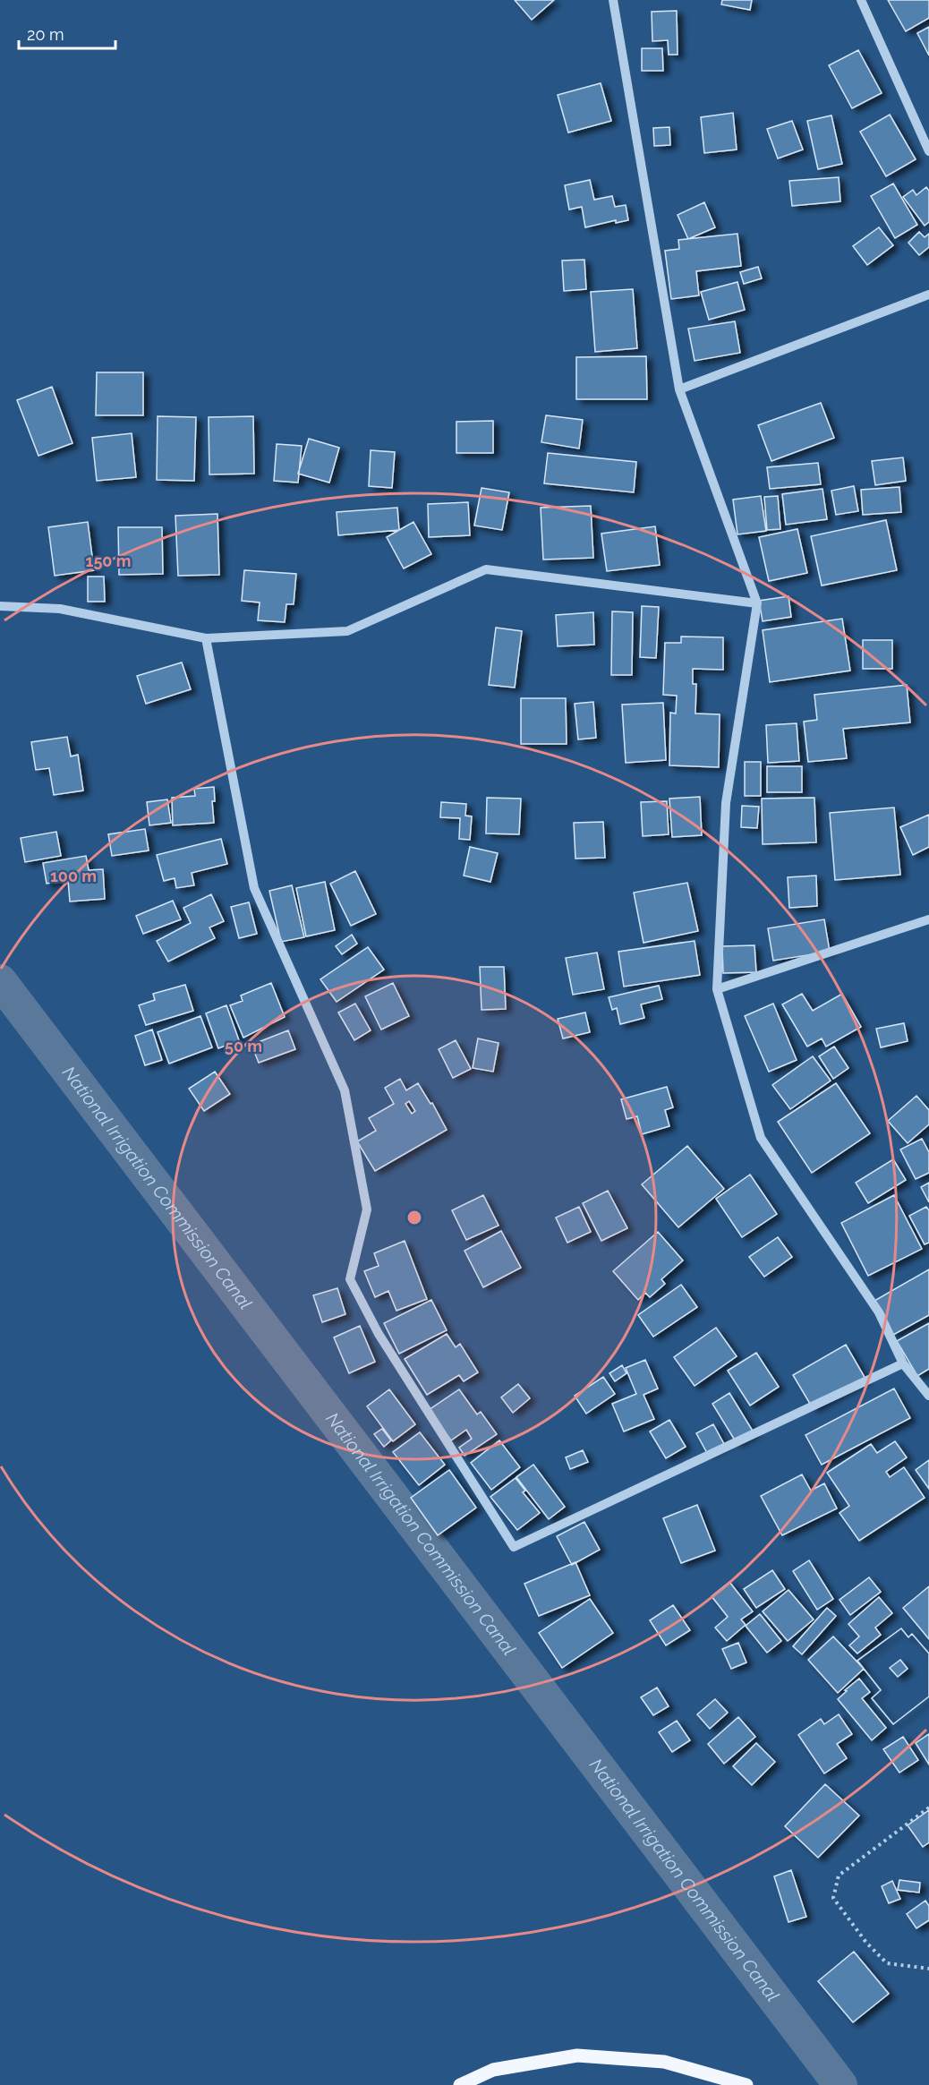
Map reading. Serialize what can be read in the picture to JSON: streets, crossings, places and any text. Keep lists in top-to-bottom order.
{
  "water": ["National Irrigation Commission Canal"],
  "scale_bar": "20 m",
  "rings": ["150 m", "100 m", "50 m"]
}
